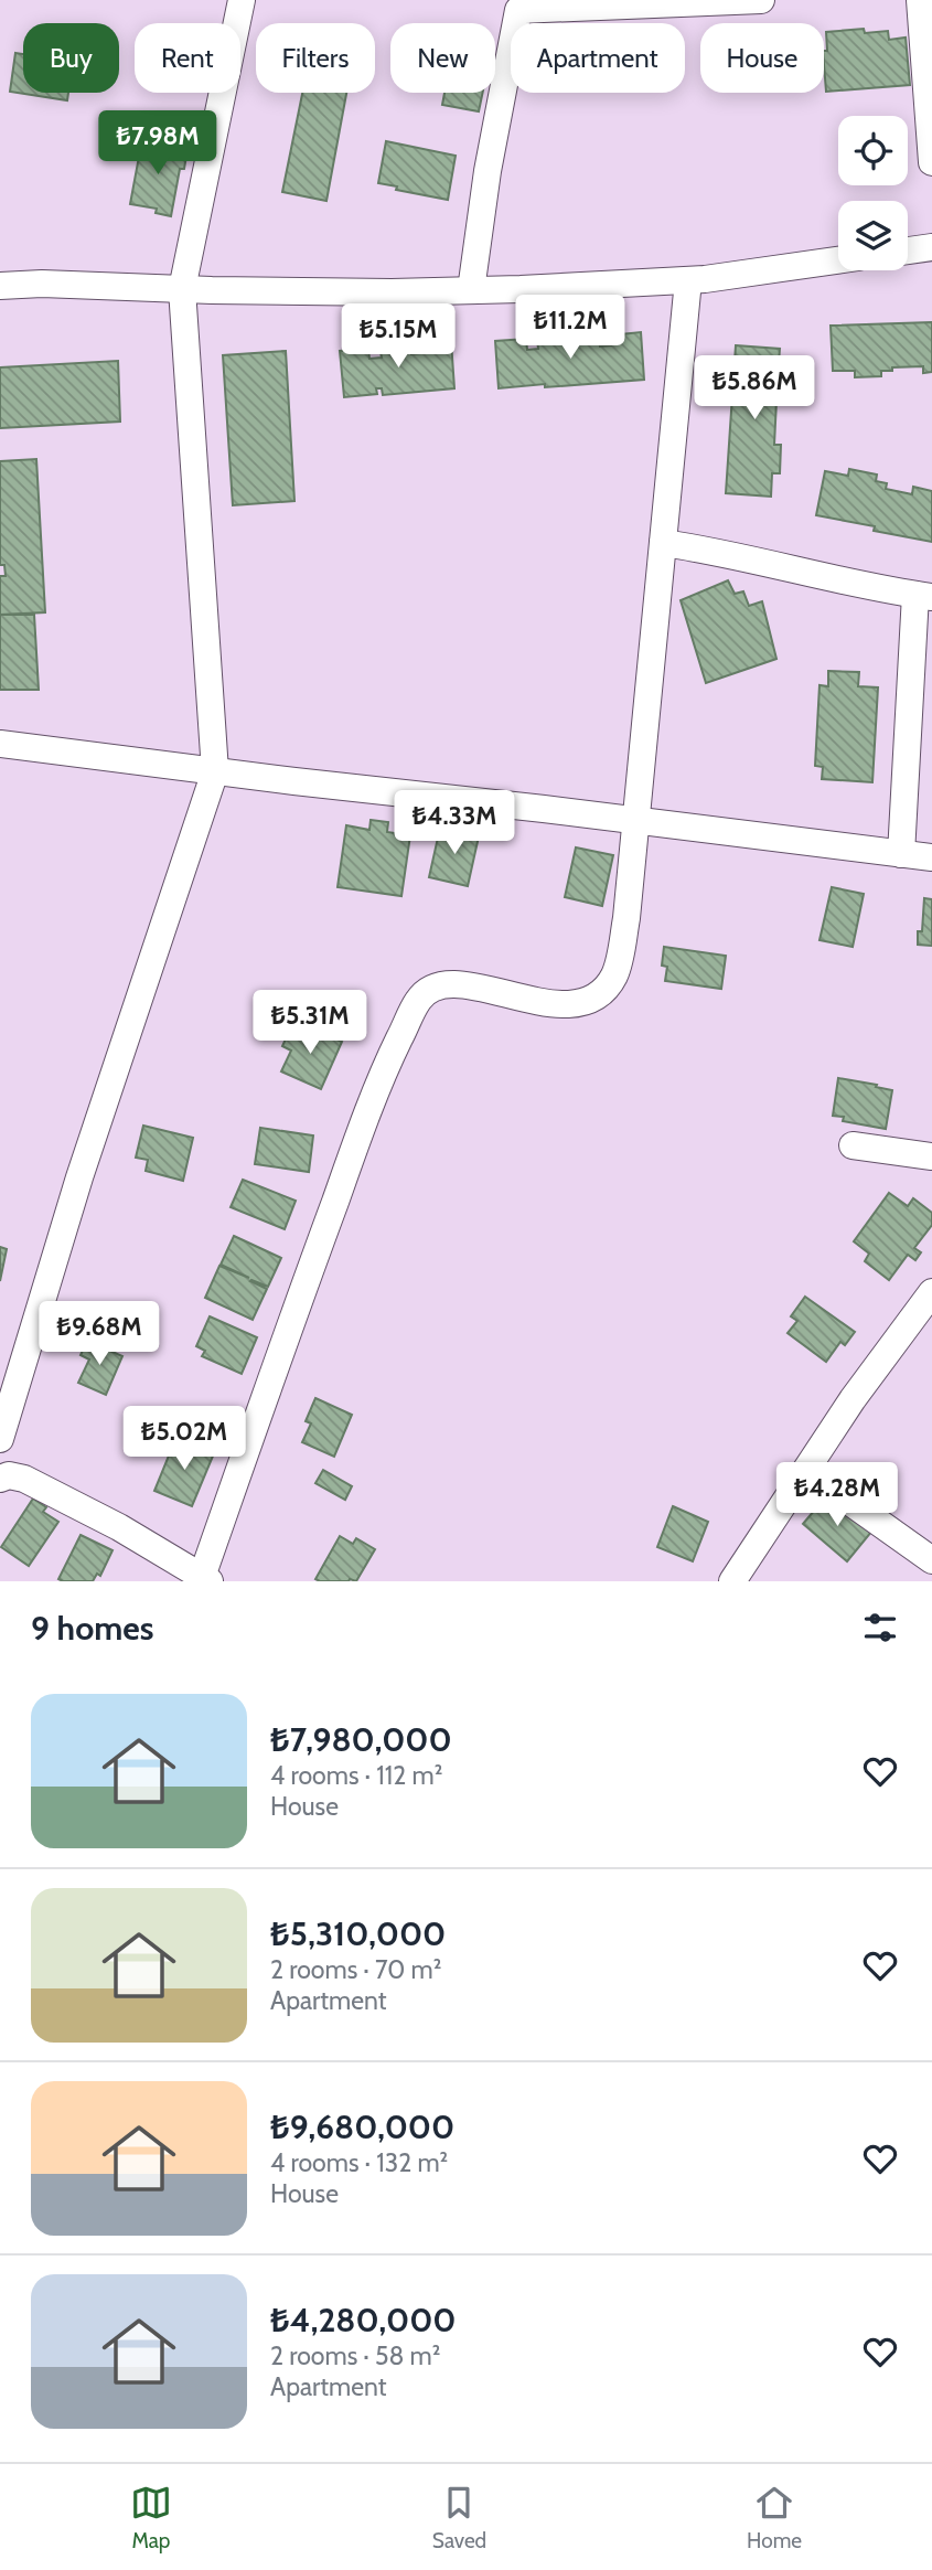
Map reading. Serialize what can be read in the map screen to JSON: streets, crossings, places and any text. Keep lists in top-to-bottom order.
{
  "page": {
    "chip": [
      "Buy",
      "Rent",
      "Filters",
      "New",
      "Apartment",
      "House"
    ],
    "price": [
      "₺7.98M",
      "₺11.2M",
      "₺5.15M",
      "₺5.86M",
      "₺4.33M",
      "₺5.31M",
      "₺9.68M",
      "₺5.02M",
      "₺4.28M"
    ],
    "heading": "9 homes",
    "list": [
      {
        "name": "₺7,980,000",
        "note": "4 rooms · 112 m² · House"
      },
      {
        "name": "₺5,310,000",
        "note": "2 rooms · 70 m² · Apartment"
      },
      {
        "name": "₺9,680,000",
        "note": "4 rooms · 132 m² · House"
      },
      {
        "name": "₺4,280,000",
        "note": "2 rooms · 58 m² · Apartment"
      }
    ],
    "tabs": ["Map", "Saved", "Home"]
  }
}
